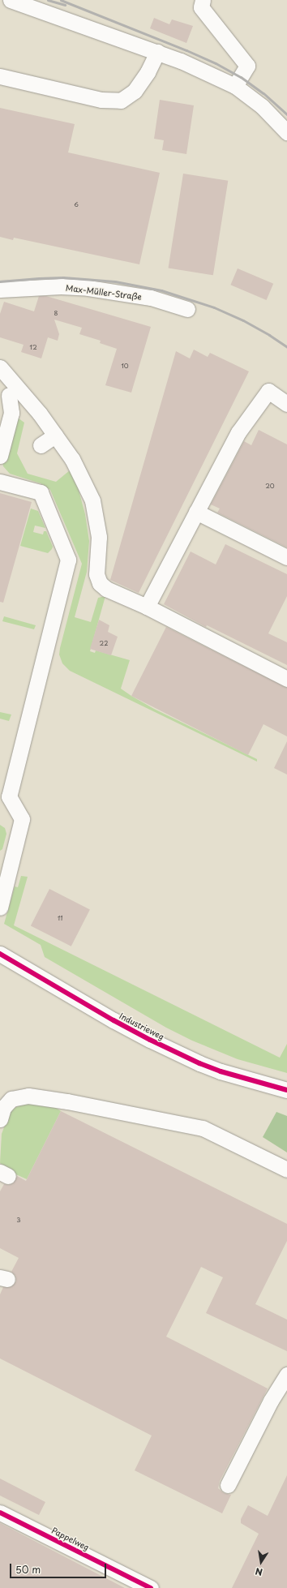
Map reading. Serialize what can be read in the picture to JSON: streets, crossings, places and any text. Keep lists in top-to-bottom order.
{
  "streets": {
    "street": ["Max-Müller-Straße", "Industrieweg", "Pappelweg"]
  },
  "house_numbers": [
    "6",
    "8",
    "12",
    "10",
    "20",
    "22",
    "11",
    "3"
  ],
  "scale_bar": "50 m",
  "north": "bottom"
}
